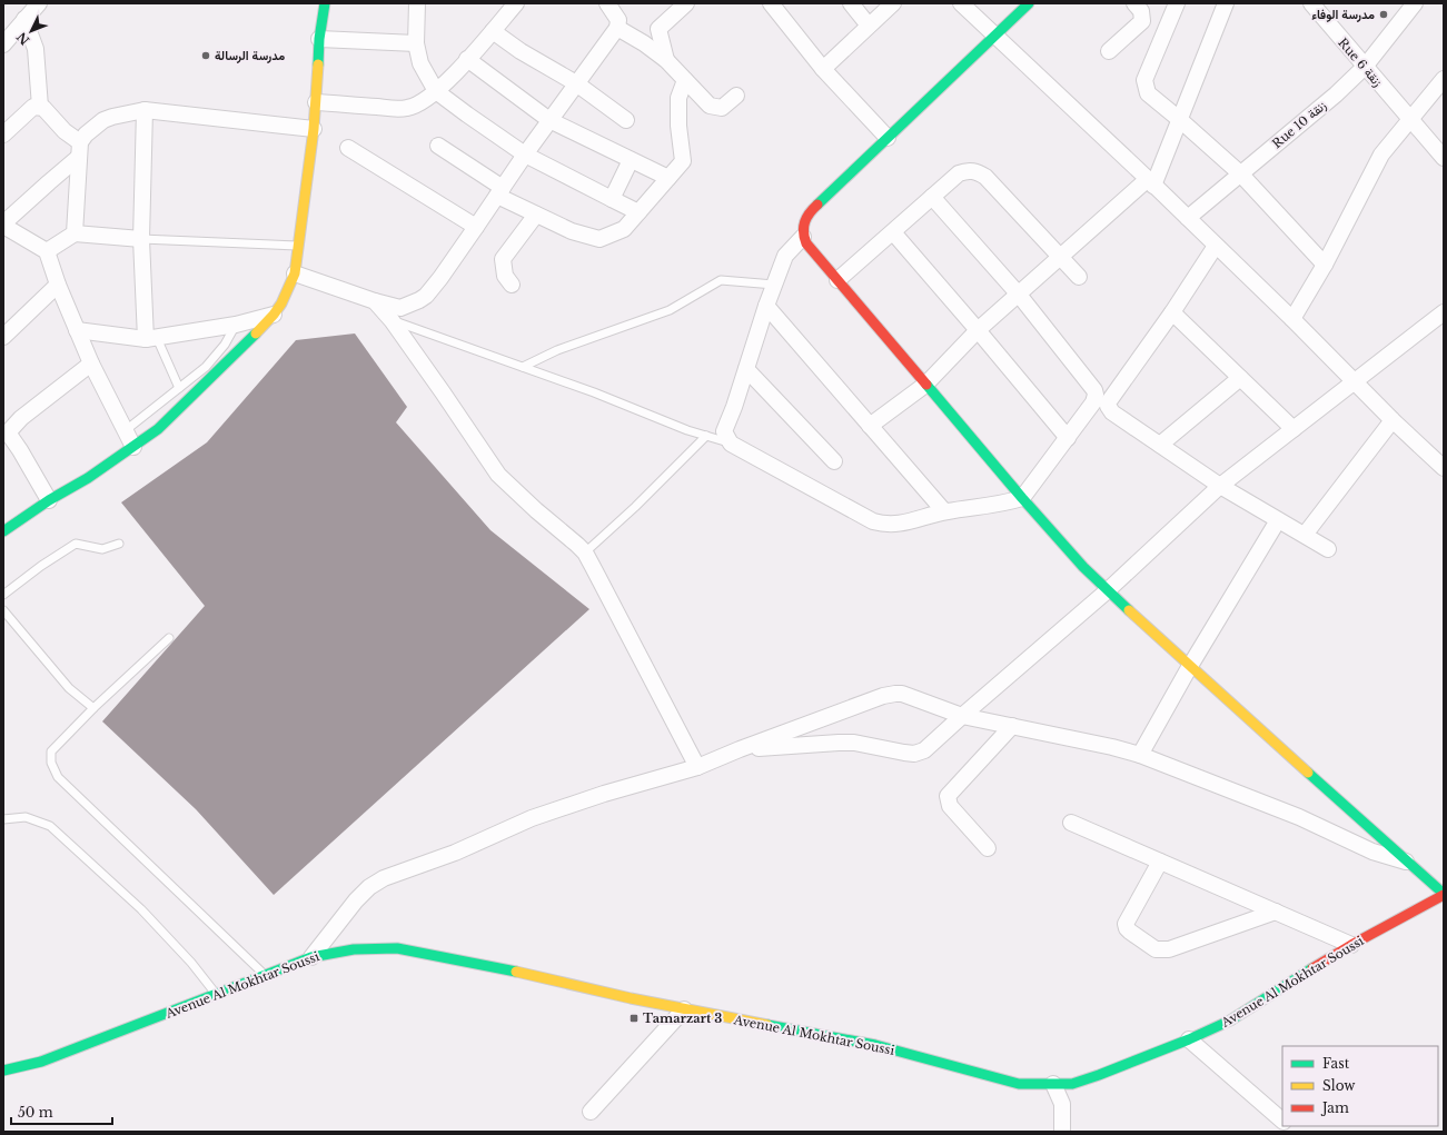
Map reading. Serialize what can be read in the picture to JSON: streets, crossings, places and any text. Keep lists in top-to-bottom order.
{
  "streets": {
    "street": ["Rue 6 زنقة", "Rue 10 زنقة", "Avenue Al Mokhtar Soussi"]
  },
  "crossings": [
    ["Rue 6 زنقة", "Rue 10 زنقة"]
  ],
  "places": {
    "other": ["مدرسة الوفاء", "مدرسة الرسالة"],
    "transit": ["Tamarzart 3"]
  },
  "legend": ["Fast", "Slow", "Jam"],
  "scale_bar": "50 m",
  "north": "bottom left"
}
